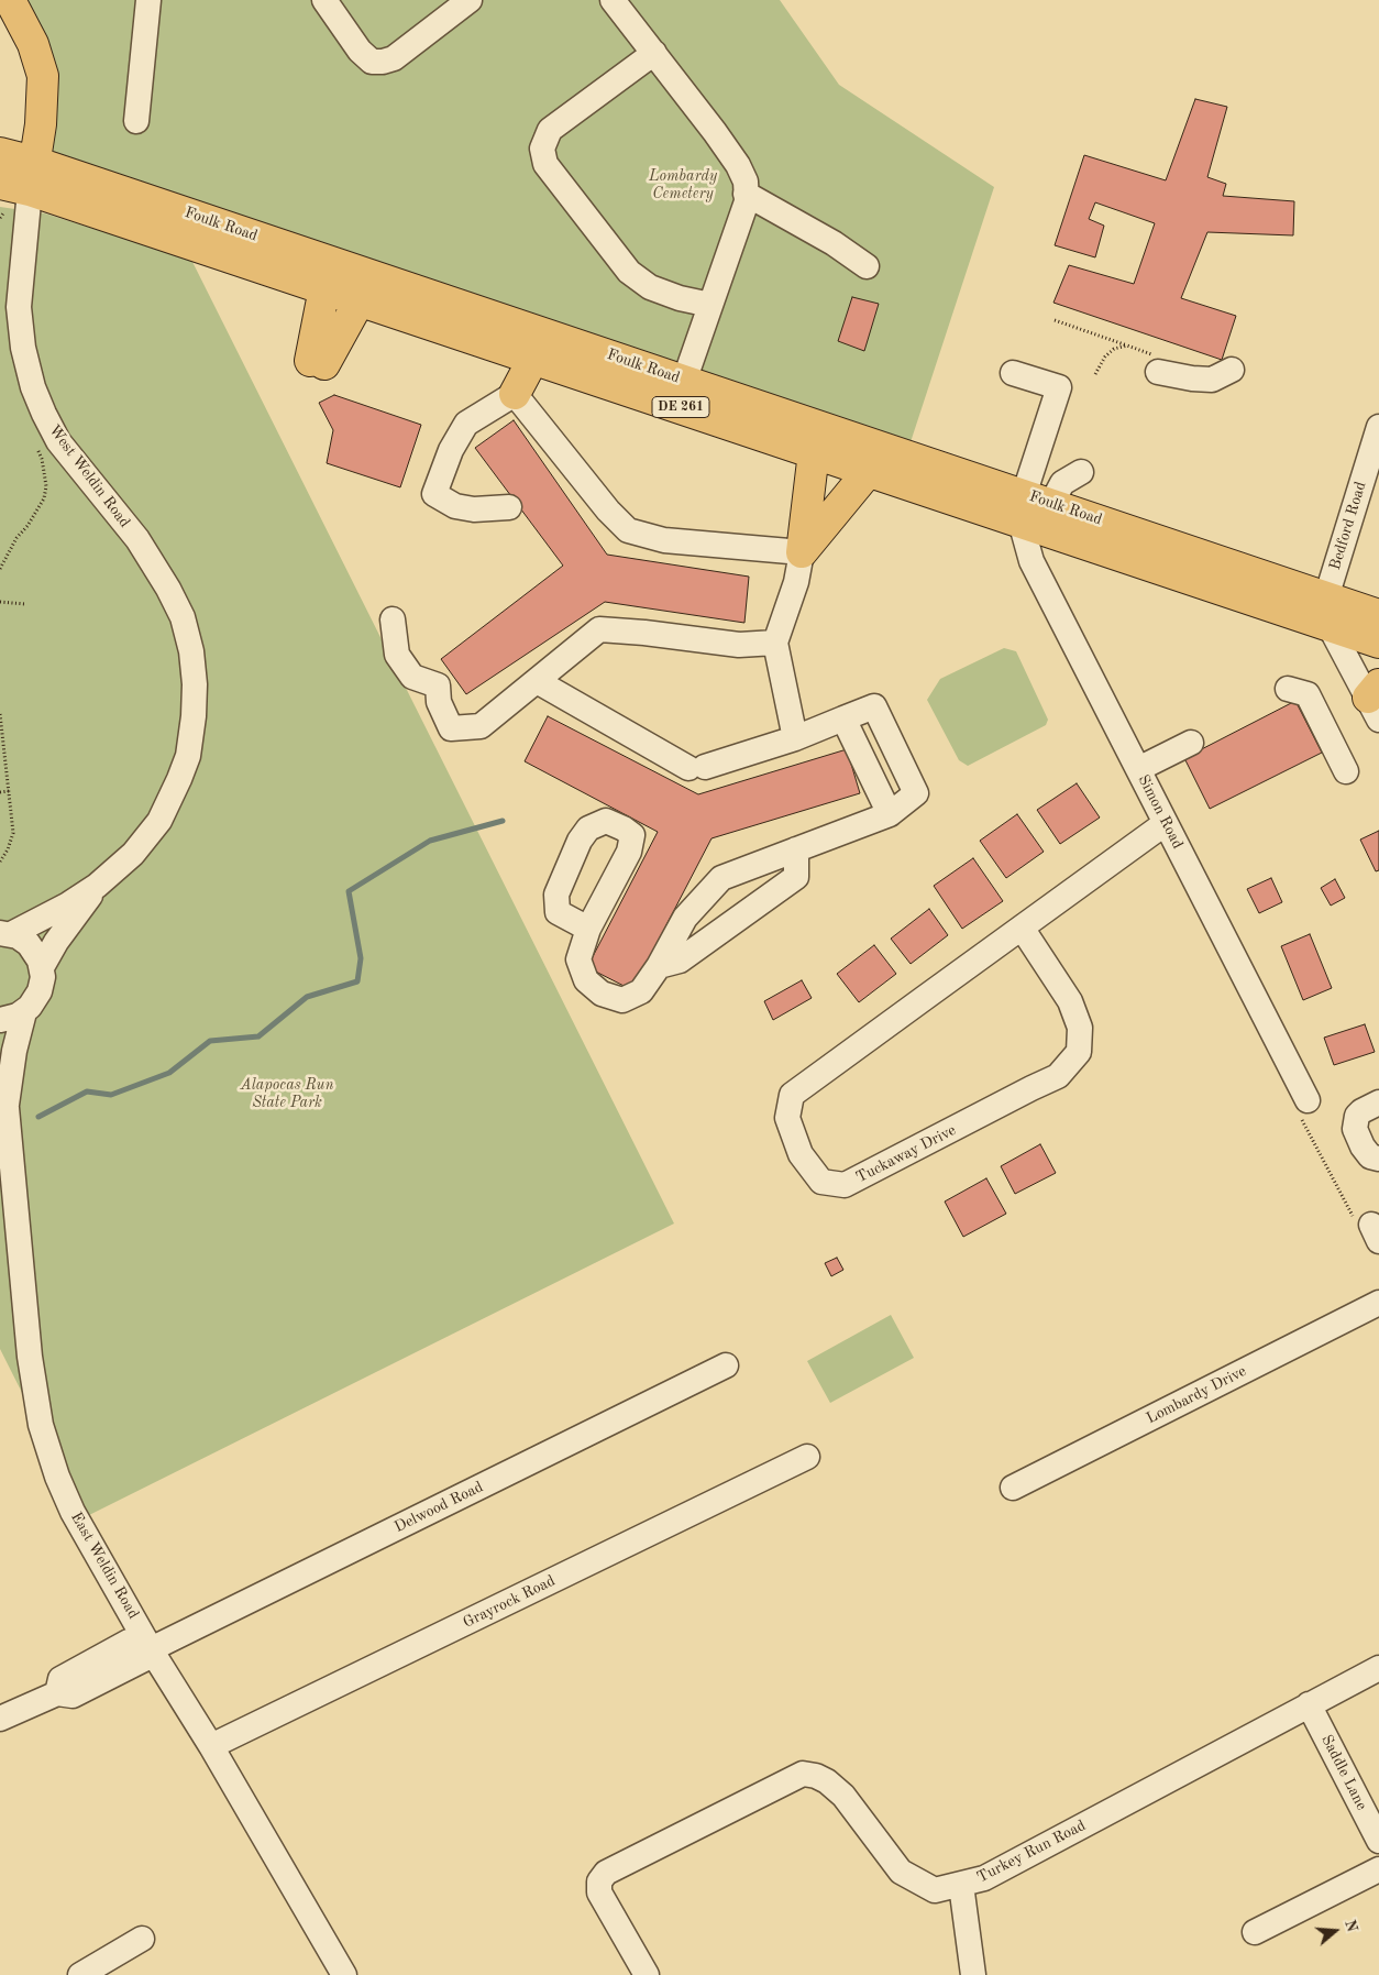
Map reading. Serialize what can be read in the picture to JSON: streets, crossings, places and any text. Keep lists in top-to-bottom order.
{
  "streets": {
    "main road": ["Foulk Road", "DE 261", "West Weldin Road"],
    "street": [
      "Bedford Road",
      "Simon Road",
      "Tuckaway Drive",
      "Lombardy Drive",
      "Delwood Road",
      "East Weldin Road",
      "Grayrock Road",
      "Saddle Lane",
      "Turkey Run Road"
    ]
  },
  "crossings": [
    ["Foulk Road", "West Weldin Road"],
    ["Foulk Road", "Bedford Road"],
    ["Foulk Road", "Simon Road"],
    ["Simon Road", "Tuckaway Drive"],
    ["Delwood Road", "East Weldin Road"],
    ["East Weldin Road", "Grayrock Road"],
    ["Saddle Lane", "Turkey Run Road"]
  ],
  "parks": ["Lombardy Cemetery", "Alapocas Run State Park"],
  "north": "right"
}
